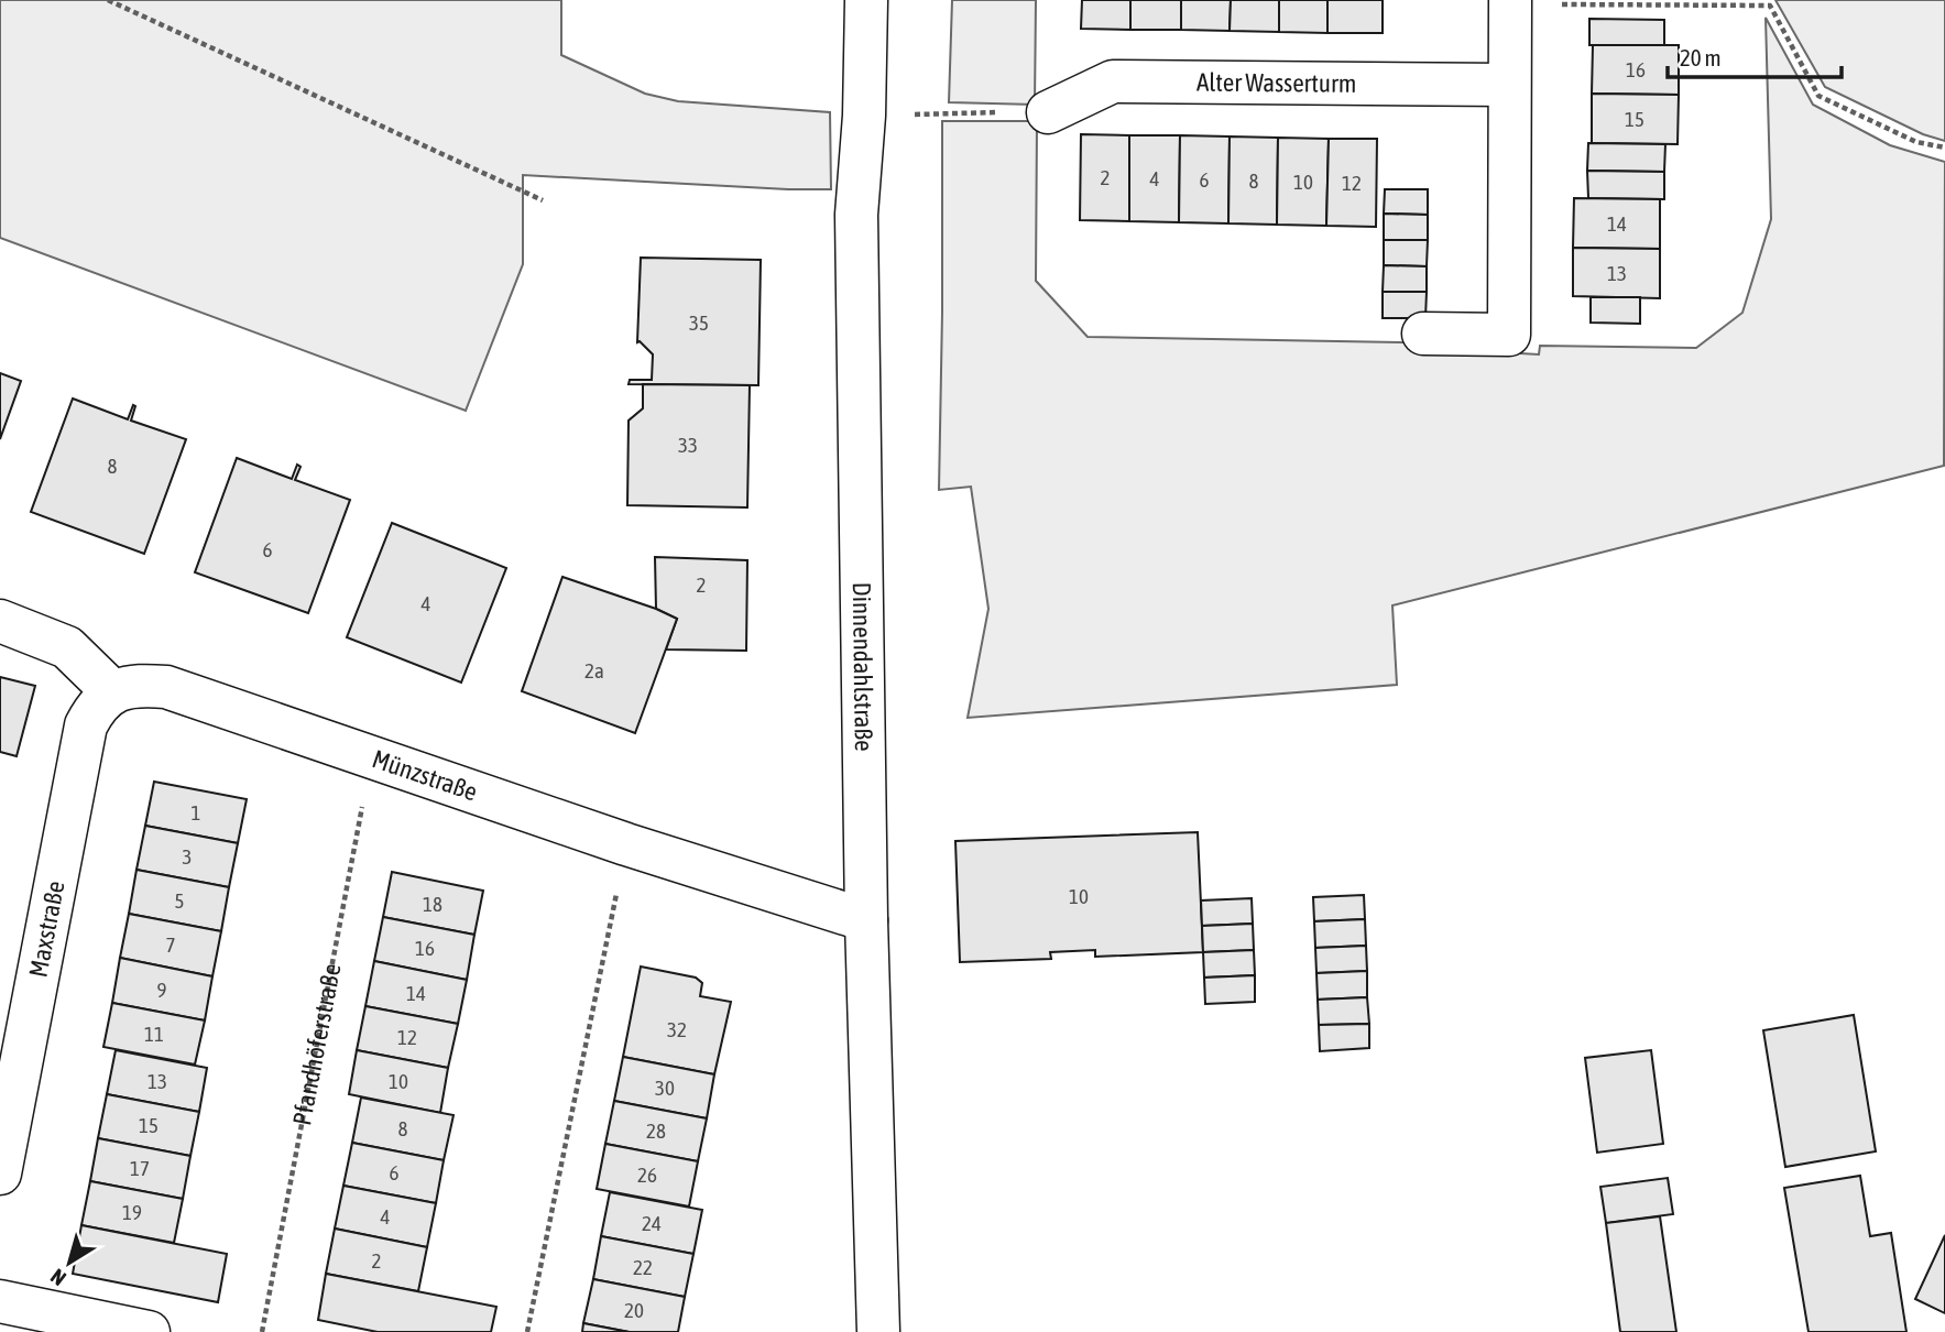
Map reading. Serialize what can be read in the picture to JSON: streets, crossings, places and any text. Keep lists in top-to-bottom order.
{
  "streets": {
    "street": [
      "Alter Wasserturm",
      "Dinnendahlstraße",
      "Münzstraße",
      "Maxstraße"
    ],
    "path": ["Pfandhöferstraße"]
  },
  "crossings": [
    ["Dinnendahlstraße", "Münzstraße"],
    ["Münzstraße", "Maxstraße"],
    ["Münzstraße", "Pfandhöferstraße"]
  ],
  "house_numbers": [
    "16",
    "15",
    "2",
    "4",
    "6",
    "8",
    "10",
    "12",
    "14",
    "13",
    "35",
    "33",
    "8",
    "6",
    "2",
    "4",
    "2a",
    "1",
    "3",
    "10",
    "5",
    "18",
    "7",
    "16",
    "9",
    "14",
    "32",
    "11",
    "12",
    "13",
    "10",
    "30",
    "15",
    "8",
    "28",
    "17",
    "6",
    "26",
    "19",
    "4",
    "24",
    "2",
    "22",
    "20"
  ],
  "scale_bar": "20 m",
  "north": "bottom left"
}
